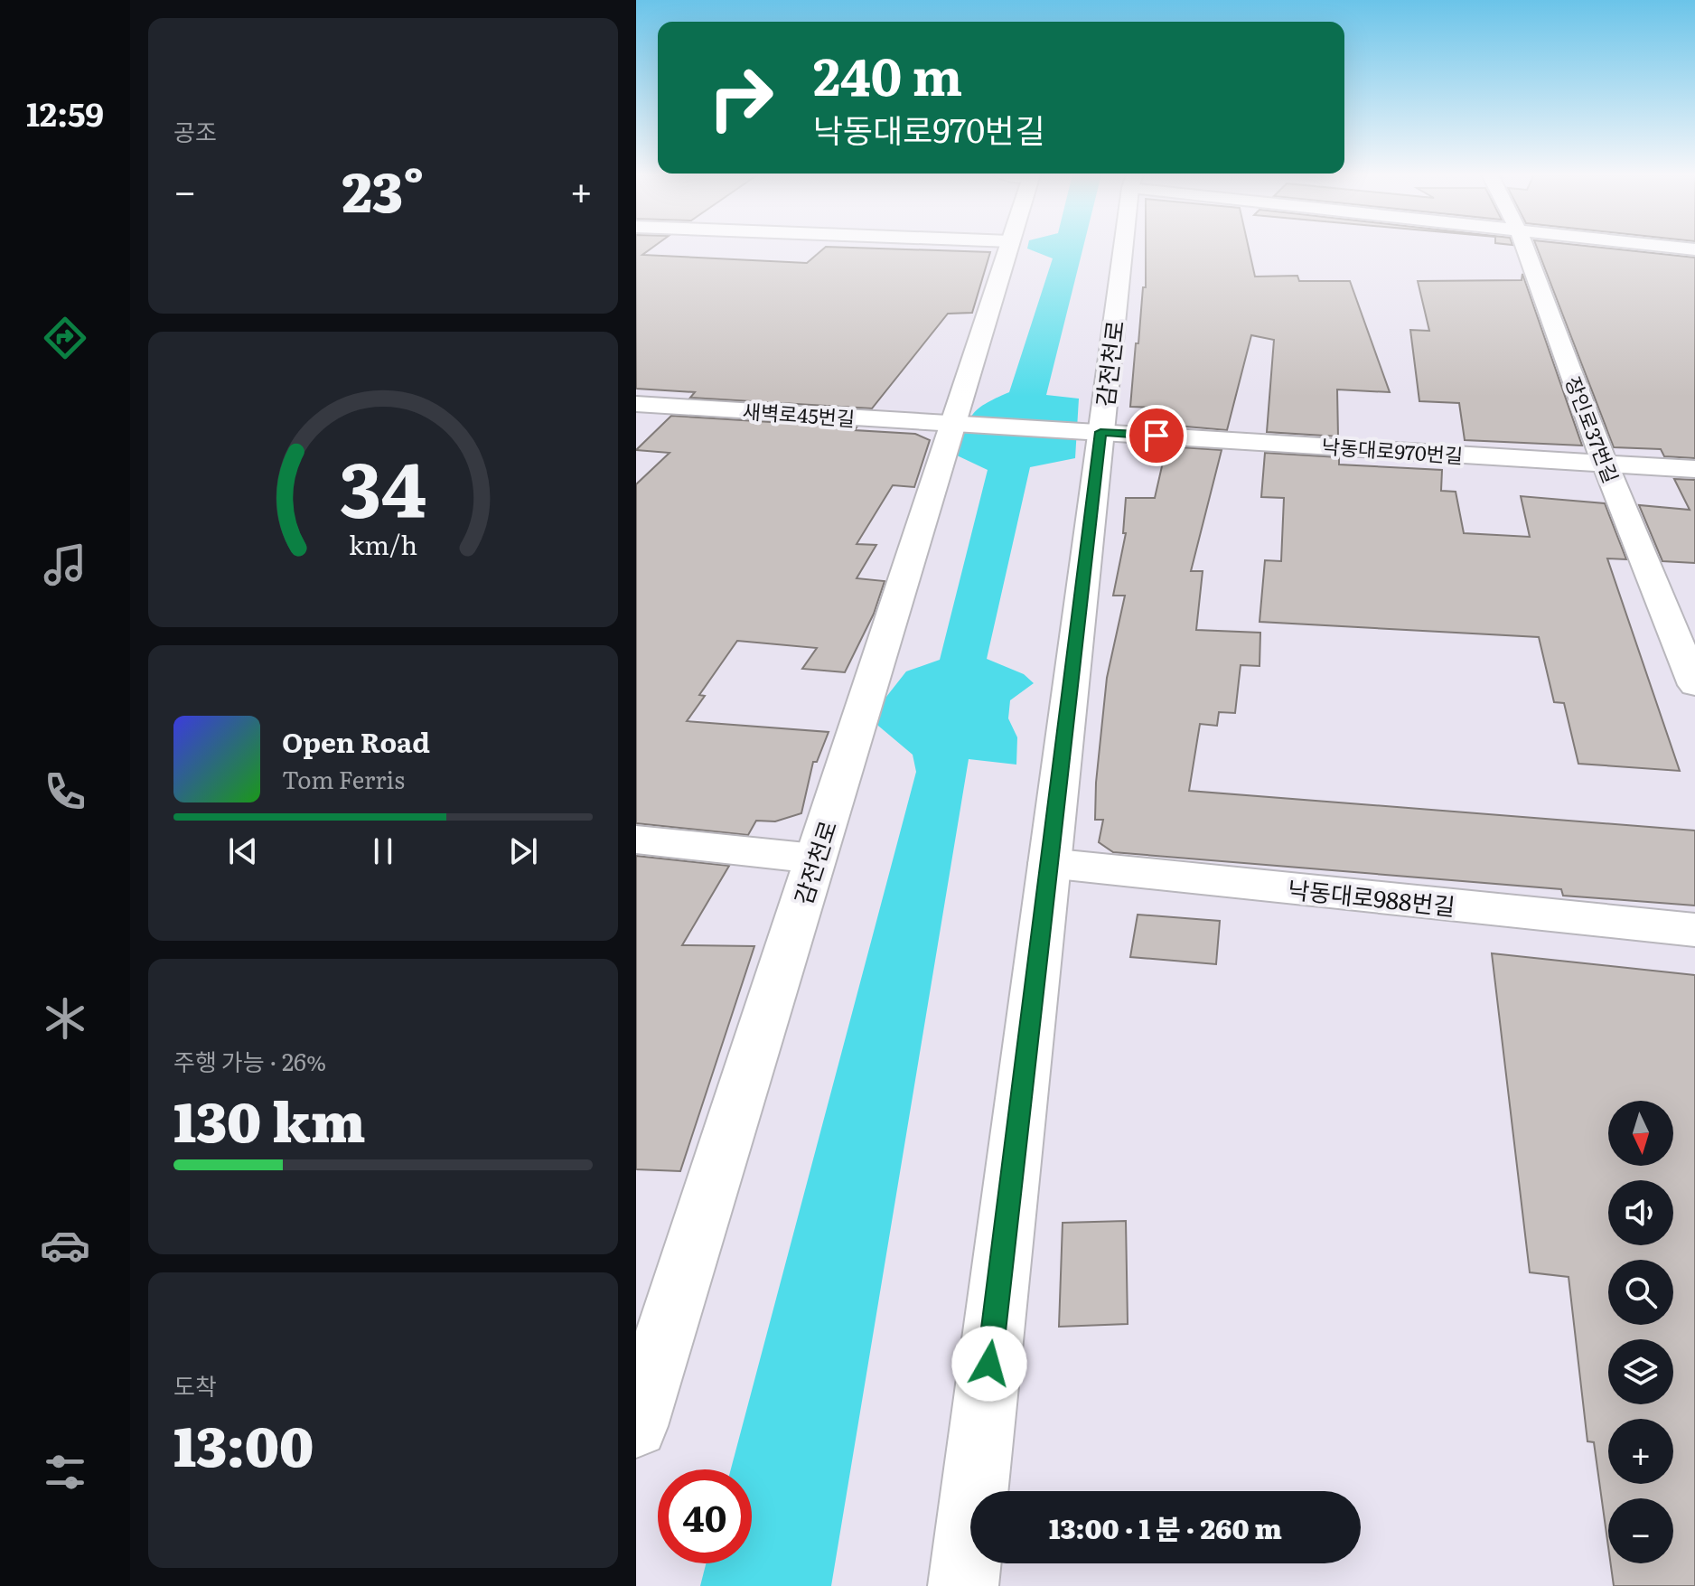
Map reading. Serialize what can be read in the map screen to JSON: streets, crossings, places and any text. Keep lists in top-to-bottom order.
{
  "streets": {
    "street": [
      "감전천로",
      "새벽로45번길",
      "장인로37번길",
      "낙동대로970번길",
      "낙동대로988번길"
    ]
  },
  "crossings": [
    ["감전천로", "새벽로45번길"],
    ["감전천로", "낙동대로970번길"],
    ["감전천로", "낙동대로988번길"],
    ["새벽로45번길", "낙동대로970번길"],
    ["장인로37번길", "낙동대로970번길"]
  ],
  "north": "bottom",
  "page": {
    "tabs": "12:59",
    "tile": [
      "공조",
      ["주행 가능 · 26%", "130 km"],
      ["도착", "13:00"]
    ],
    "turn": ["240 m", "낙동대로970번길"],
    "heat": ["−", "23°", "+"],
    "song": ["Open Road", "Tom Ferris"],
    "map_buttons": ["+", "−"],
    "limit": "40",
    "trip": "13:00 · 1 분 · 260 m",
    "gauge": ["34", "km/h"]
  }
}
